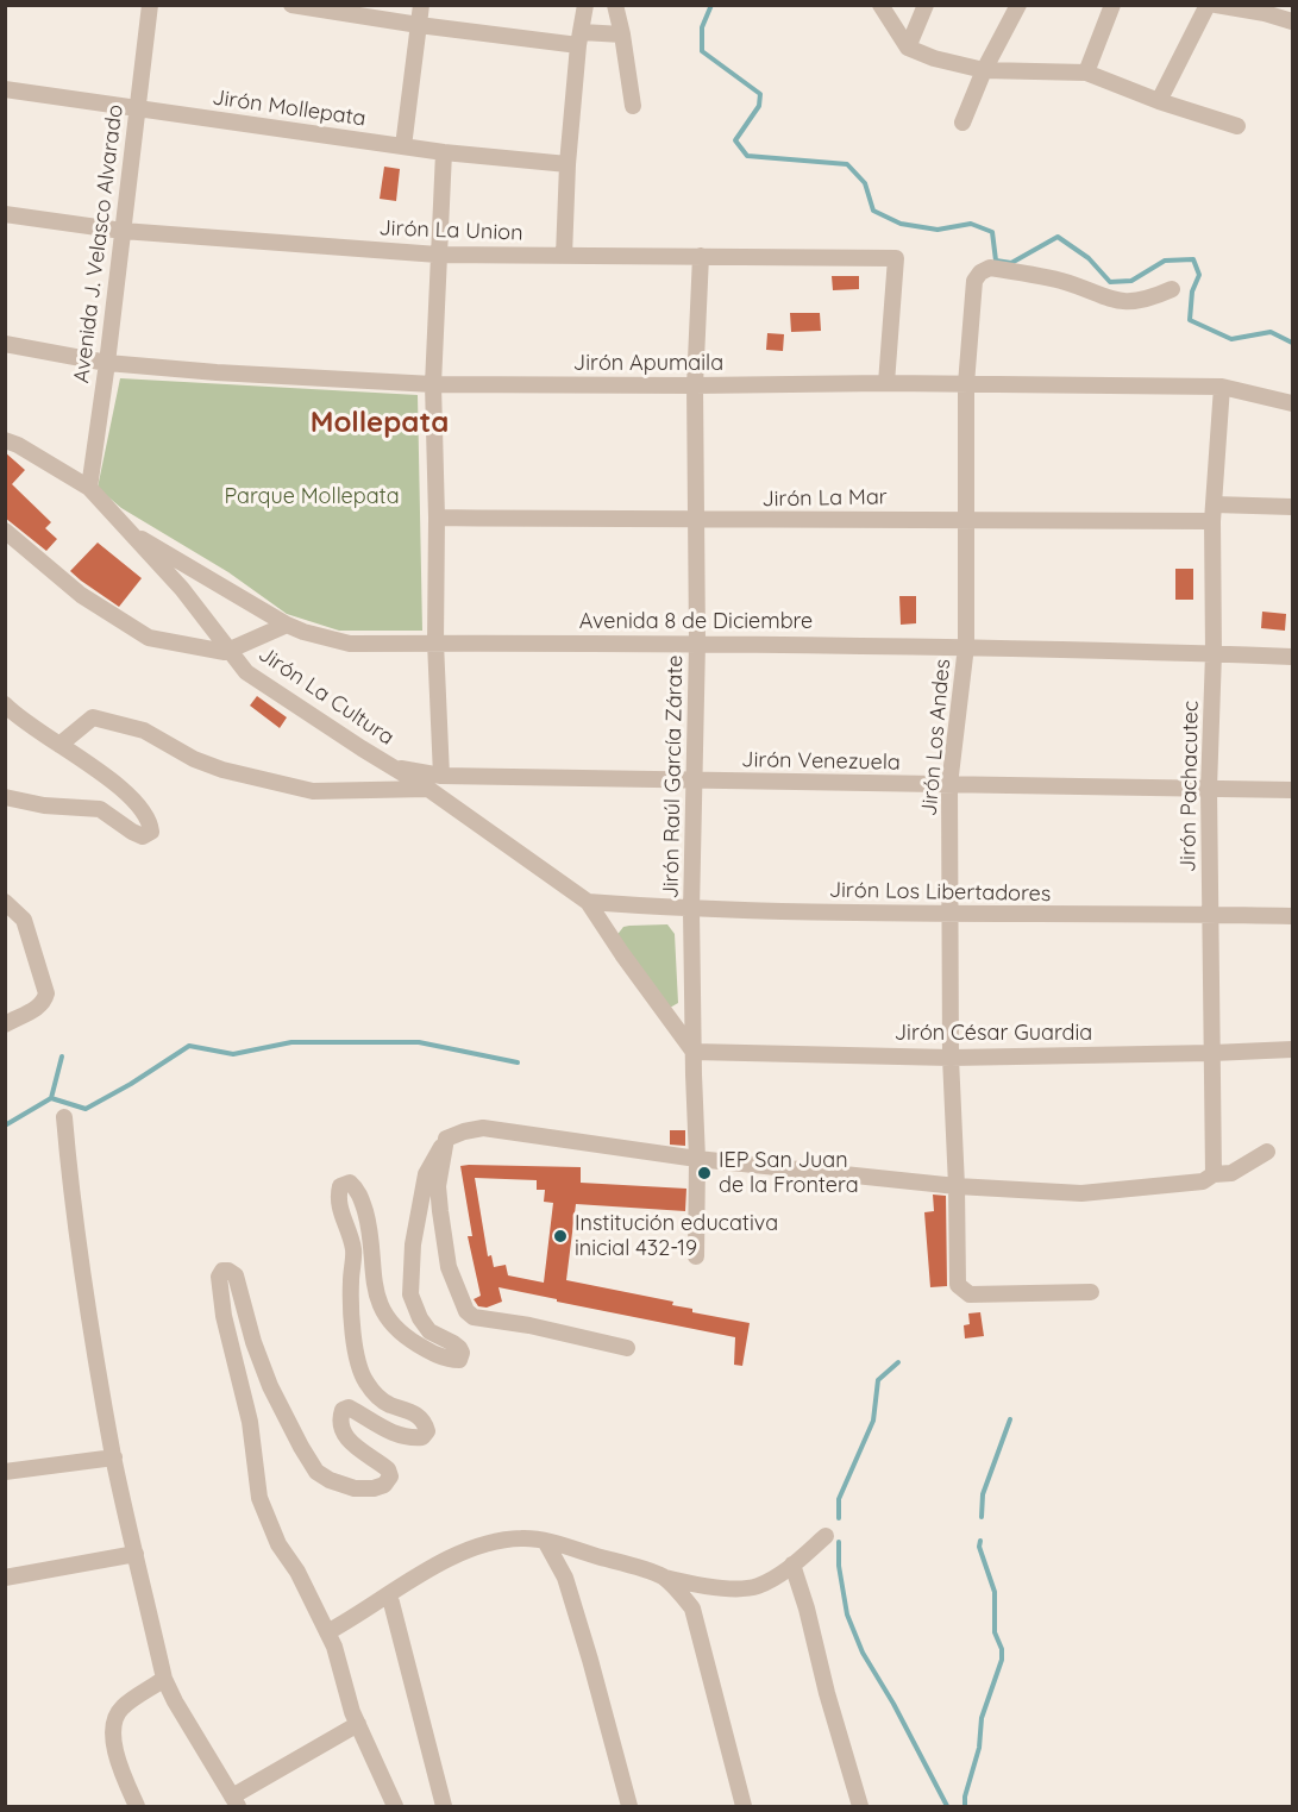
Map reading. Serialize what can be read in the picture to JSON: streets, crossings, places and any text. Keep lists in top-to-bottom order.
{
  "streets": {
    "street": [
      "Jirón Mollepata",
      "Jirón La Union",
      "Avenida J. Velasco Alvarado",
      "Jirón Apumaila",
      "Jirón La Mar",
      "Avenida 8 de Diciembre",
      "Jirón La Cultura",
      "Jirón Los Andes",
      "Jirón Venezuela",
      "Jirón Raúl García Zárate",
      "Jirón Pachacutec",
      "Jirón Los Libertadores",
      "Jirón César Guardia"
    ]
  },
  "crossings": [
    ["Jirón Mollepata", "Avenida J. Velasco Alvarado"],
    ["Jirón La Union", "Avenida J. Velasco Alvarado"],
    ["Jirón La Union", "Jirón Apumaila"],
    ["Jirón La Union", "Jirón Raúl García Zárate"],
    ["Avenida J. Velasco Alvarado", "Jirón Apumaila"],
    ["Avenida J. Velasco Alvarado", "Jirón La Cultura"],
    ["Jirón Apumaila", "Jirón Los Andes"],
    ["Jirón Apumaila", "Jirón Raúl García Zárate"],
    ["Jirón Apumaila", "Jirón Pachacutec"],
    ["Jirón La Mar", "Jirón Los Andes"],
    ["Jirón La Mar", "Jirón Raúl García Zárate"],
    ["Jirón La Mar", "Jirón Pachacutec"],
    ["Avenida 8 de Diciembre", "Jirón La Cultura"],
    ["Avenida 8 de Diciembre", "Jirón Los Andes"],
    ["Avenida 8 de Diciembre", "Jirón Raúl García Zárate"],
    ["Avenida 8 de Diciembre", "Jirón Pachacutec"],
    ["Jirón La Cultura", "Jirón Venezuela"],
    ["Jirón La Cultura", "Jirón Los Libertadores"],
    ["Jirón Los Andes", "Jirón Venezuela"],
    ["Jirón Los Andes", "Jirón Los Libertadores"],
    ["Jirón Los Andes", "Jirón César Guardia"],
    ["Jirón Venezuela", "Jirón Raúl García Zárate"],
    ["Jirón Venezuela", "Jirón Pachacutec"],
    ["Jirón Raúl García Zárate", "Jirón Los Libertadores"],
    ["Jirón Raúl García Zárate", "Jirón César Guardia"],
    ["Jirón Pachacutec", "Jirón Los Libertadores"],
    ["Jirón Pachacutec", "Jirón César Guardia"]
  ],
  "districts": ["Mollepata"],
  "parks": ["Parque Mollepata"],
  "places": ["IEP San Juan de la Frontera", "Institución educativa inicial 432-19"]
}
